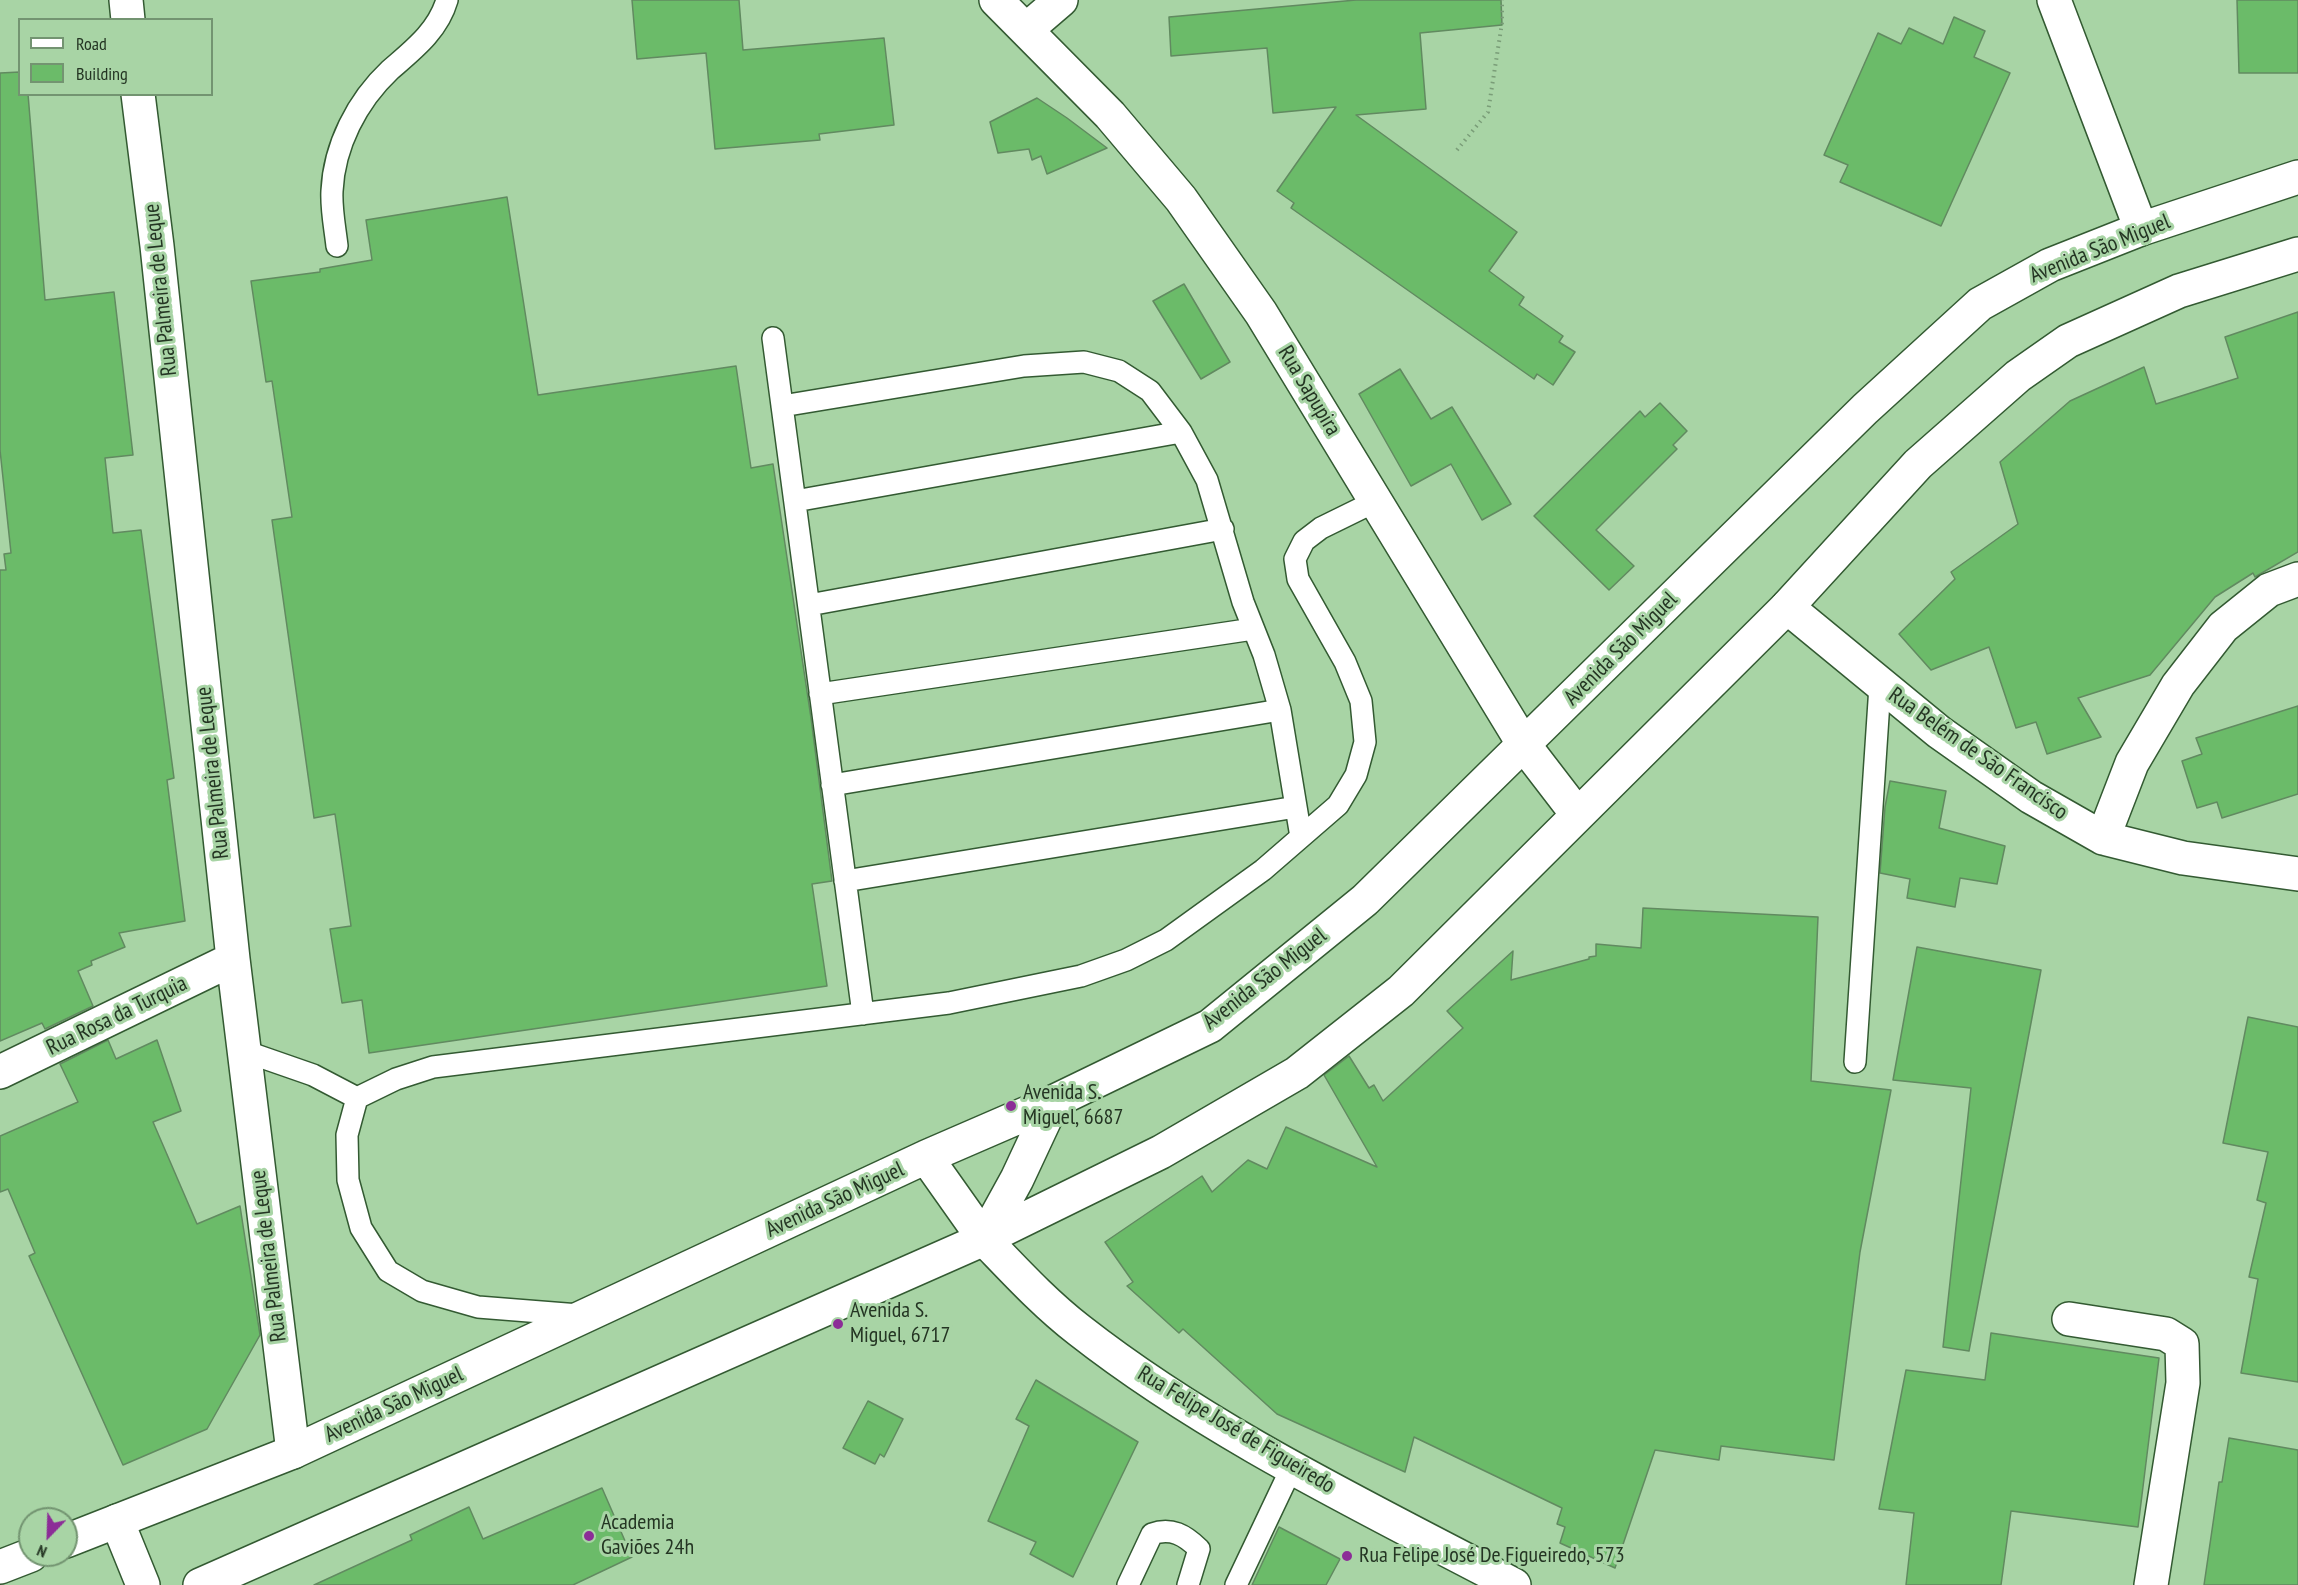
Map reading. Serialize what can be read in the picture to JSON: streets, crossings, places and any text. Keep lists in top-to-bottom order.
{
  "streets": {
    "main road": [
      "Avenida São Miguel",
      "Rua Palmeira de Leque",
      "Rua Sapupira",
      "Rua Belém de São Francisco",
      "Rua Rosa da Turquia",
      "Rua Felipe José de Figueiredo"
    ]
  },
  "crossings": [
    ["Avenida São Miguel", "Rua Palmeira de Leque"],
    ["Avenida São Miguel", "Rua Sapupira"],
    ["Avenida São Miguel", "Rua Felipe José de Figueiredo"],
    ["Rua Palmeira de Leque", "Rua Rosa da Turquia"]
  ],
  "places": [
    "Avenida S. Miguel, 6687",
    "Avenida S. Miguel, 6717",
    "Academia Gaviões 24h",
    "Rua Felipe José De Figueiredo, 573"
  ],
  "legend": ["Road", "Building"],
  "north": "bottom left"
}
